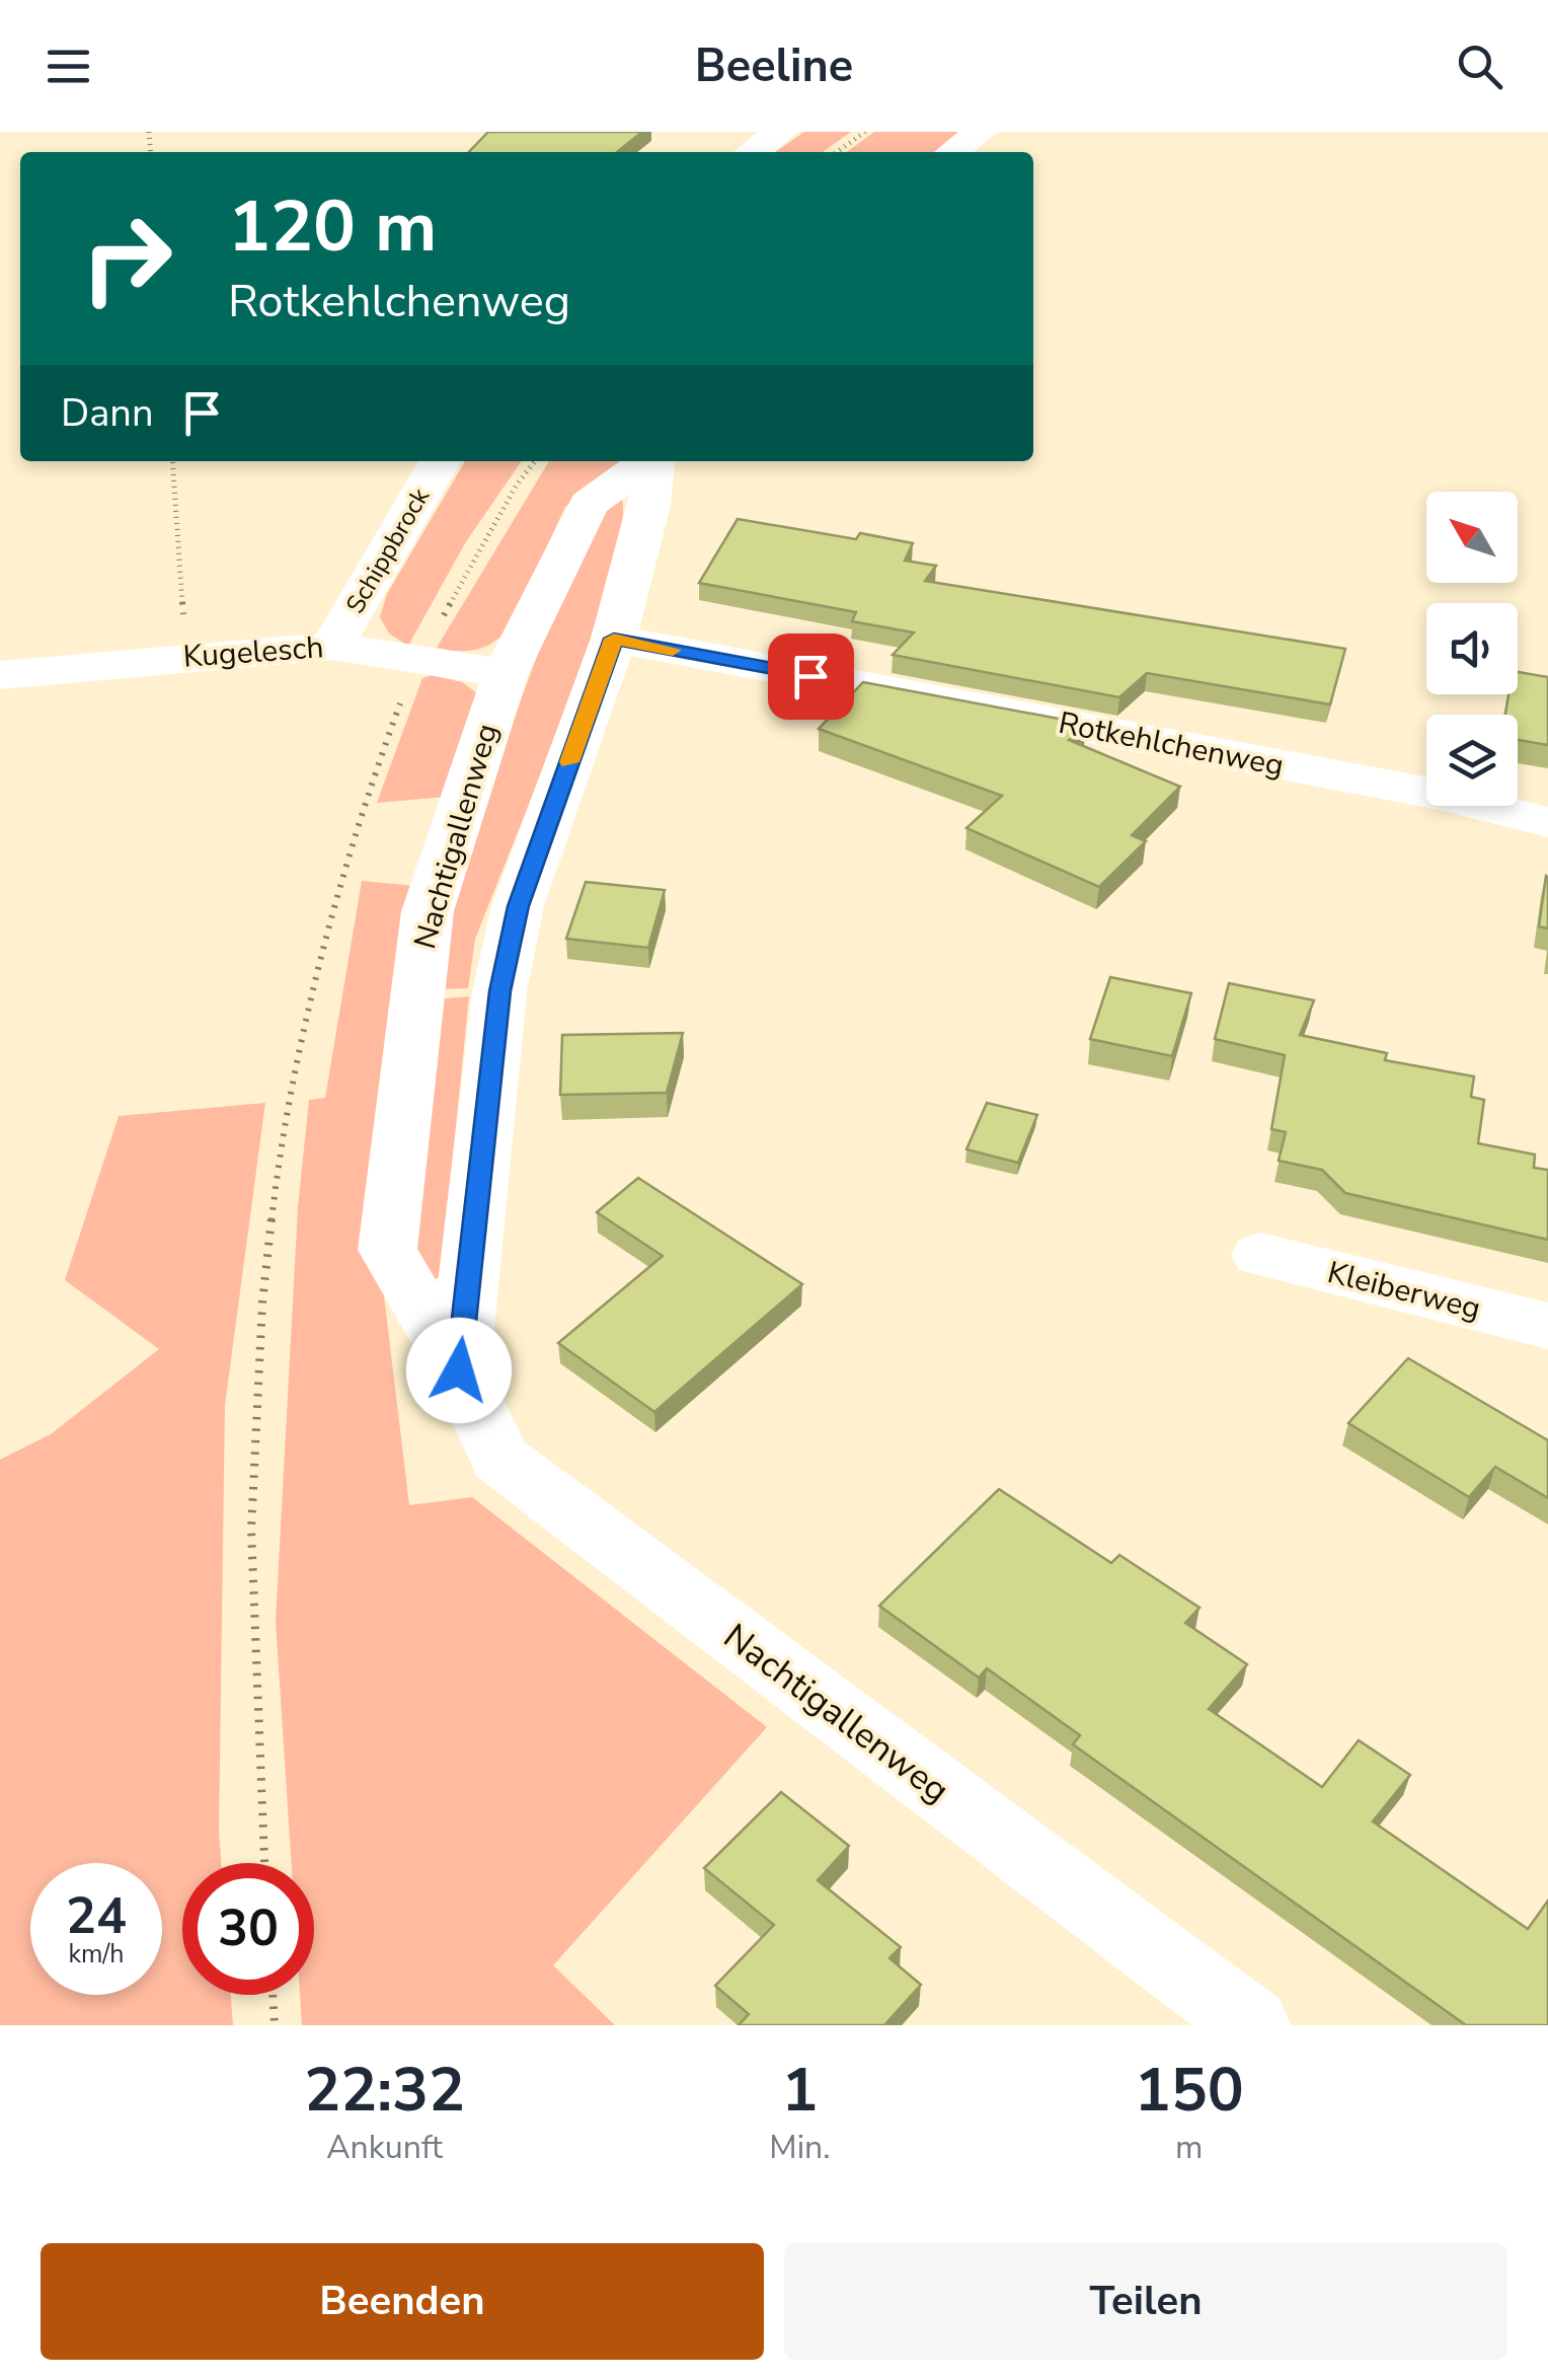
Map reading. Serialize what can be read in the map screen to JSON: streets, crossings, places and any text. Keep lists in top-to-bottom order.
{
  "streets": {
    "street": [
      "Schippbrock",
      "Kugelesch",
      "Rotkehlchenweg",
      "Nachtigallenweg",
      "Kleiberweg"
    ]
  },
  "crossings": [
    ["Schippbrock", "Kugelesch"],
    ["Kugelesch", "Nachtigallenweg"],
    ["Rotkehlchenweg", "Nachtigallenweg"]
  ],
  "north": "top left",
  "page": {
    "header": "Beeline",
    "turn": ["120 m", "Rotkehlchenweg"],
    "then": "Dann",
    "speed": "24 km/h",
    "limit": "30",
    "eta": [
      "22:32",
      "Ankunft",
      "1",
      "Min.",
      "150",
      "m"
    ],
    "buttons": ["Beenden", "Teilen"]
  }
}
